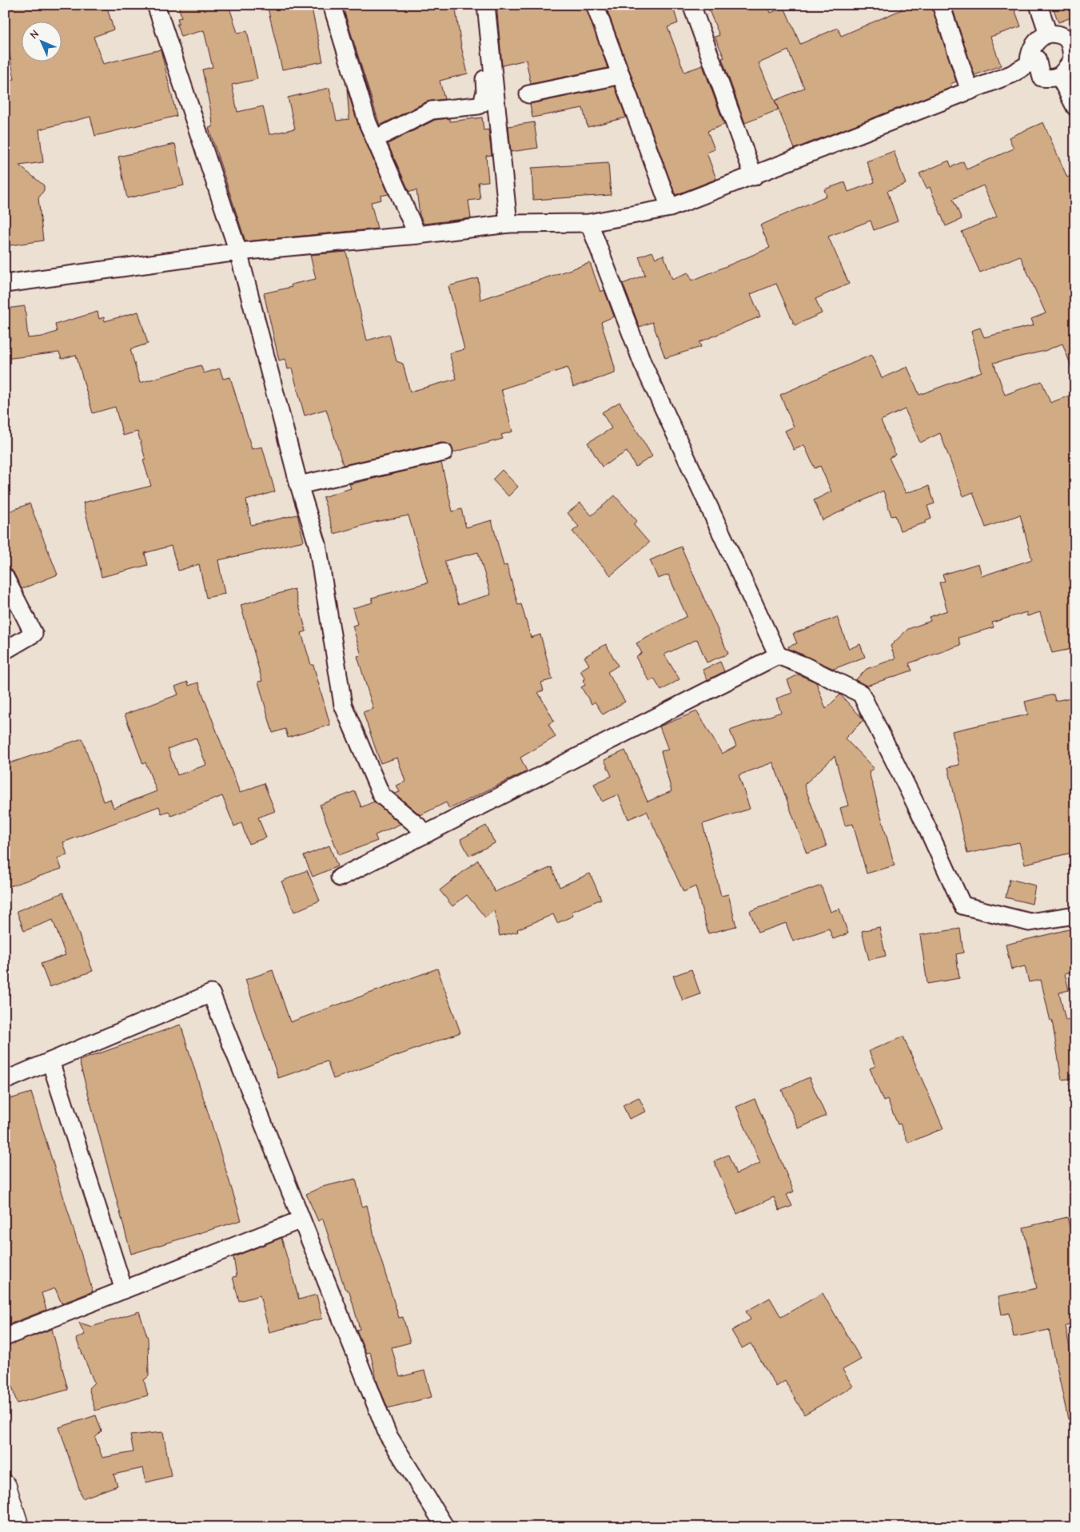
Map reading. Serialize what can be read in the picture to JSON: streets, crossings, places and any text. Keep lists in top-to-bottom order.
{
  "north": "top left"
}
